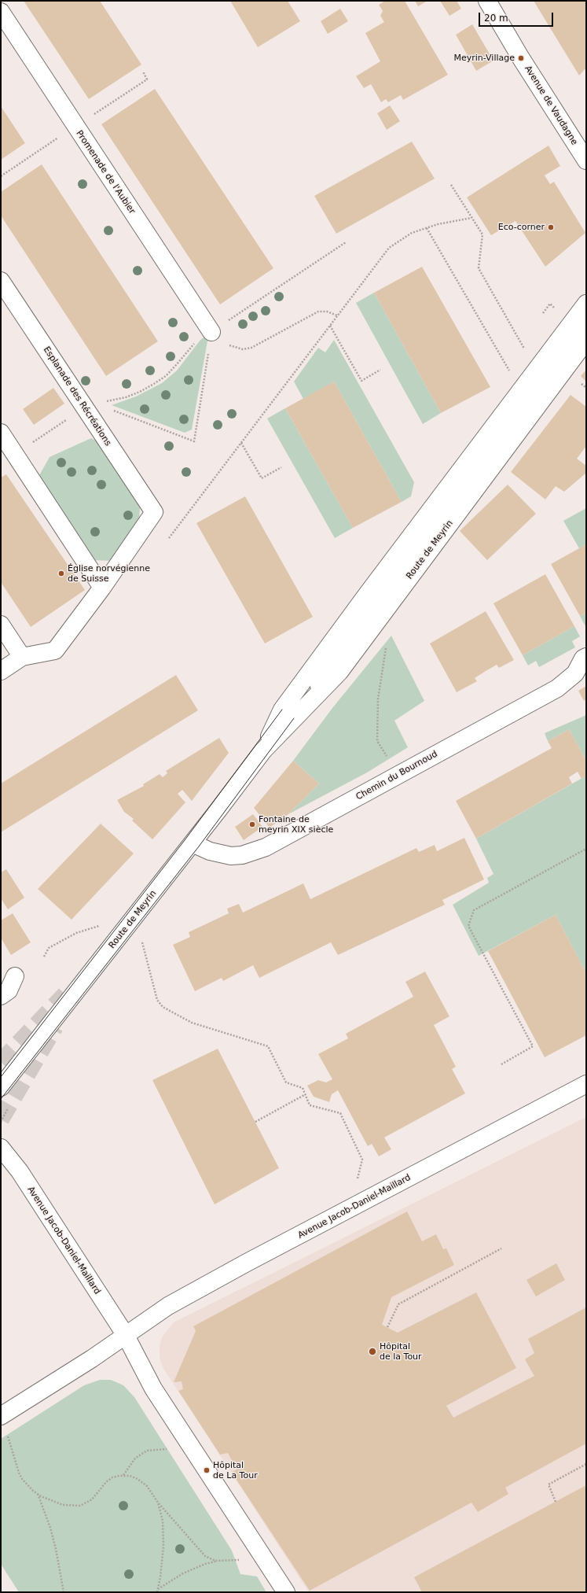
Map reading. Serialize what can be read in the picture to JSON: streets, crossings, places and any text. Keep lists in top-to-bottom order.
{
  "streets": {
    "street": [
      "Avenue de Vaudagne",
      "Promenade de l'Aubier",
      "Esplanade des Récréations",
      "Route de Meyrin",
      "Chemin du Bournoud",
      "Avenue Jacob-Daniel-Maillard"
    ]
  },
  "crossings": [
    ["Route de Meyrin", "Chemin du Bournoud"]
  ],
  "places": [
    "Meyrin-Village",
    "Eco-corner",
    "Église norvégienne de Suisse",
    "Fontaine de meyrin XIX siècle",
    "Hôpital de la Tour",
    "Hôpital de La Tour"
  ],
  "scale_bar": "20 m"
}
